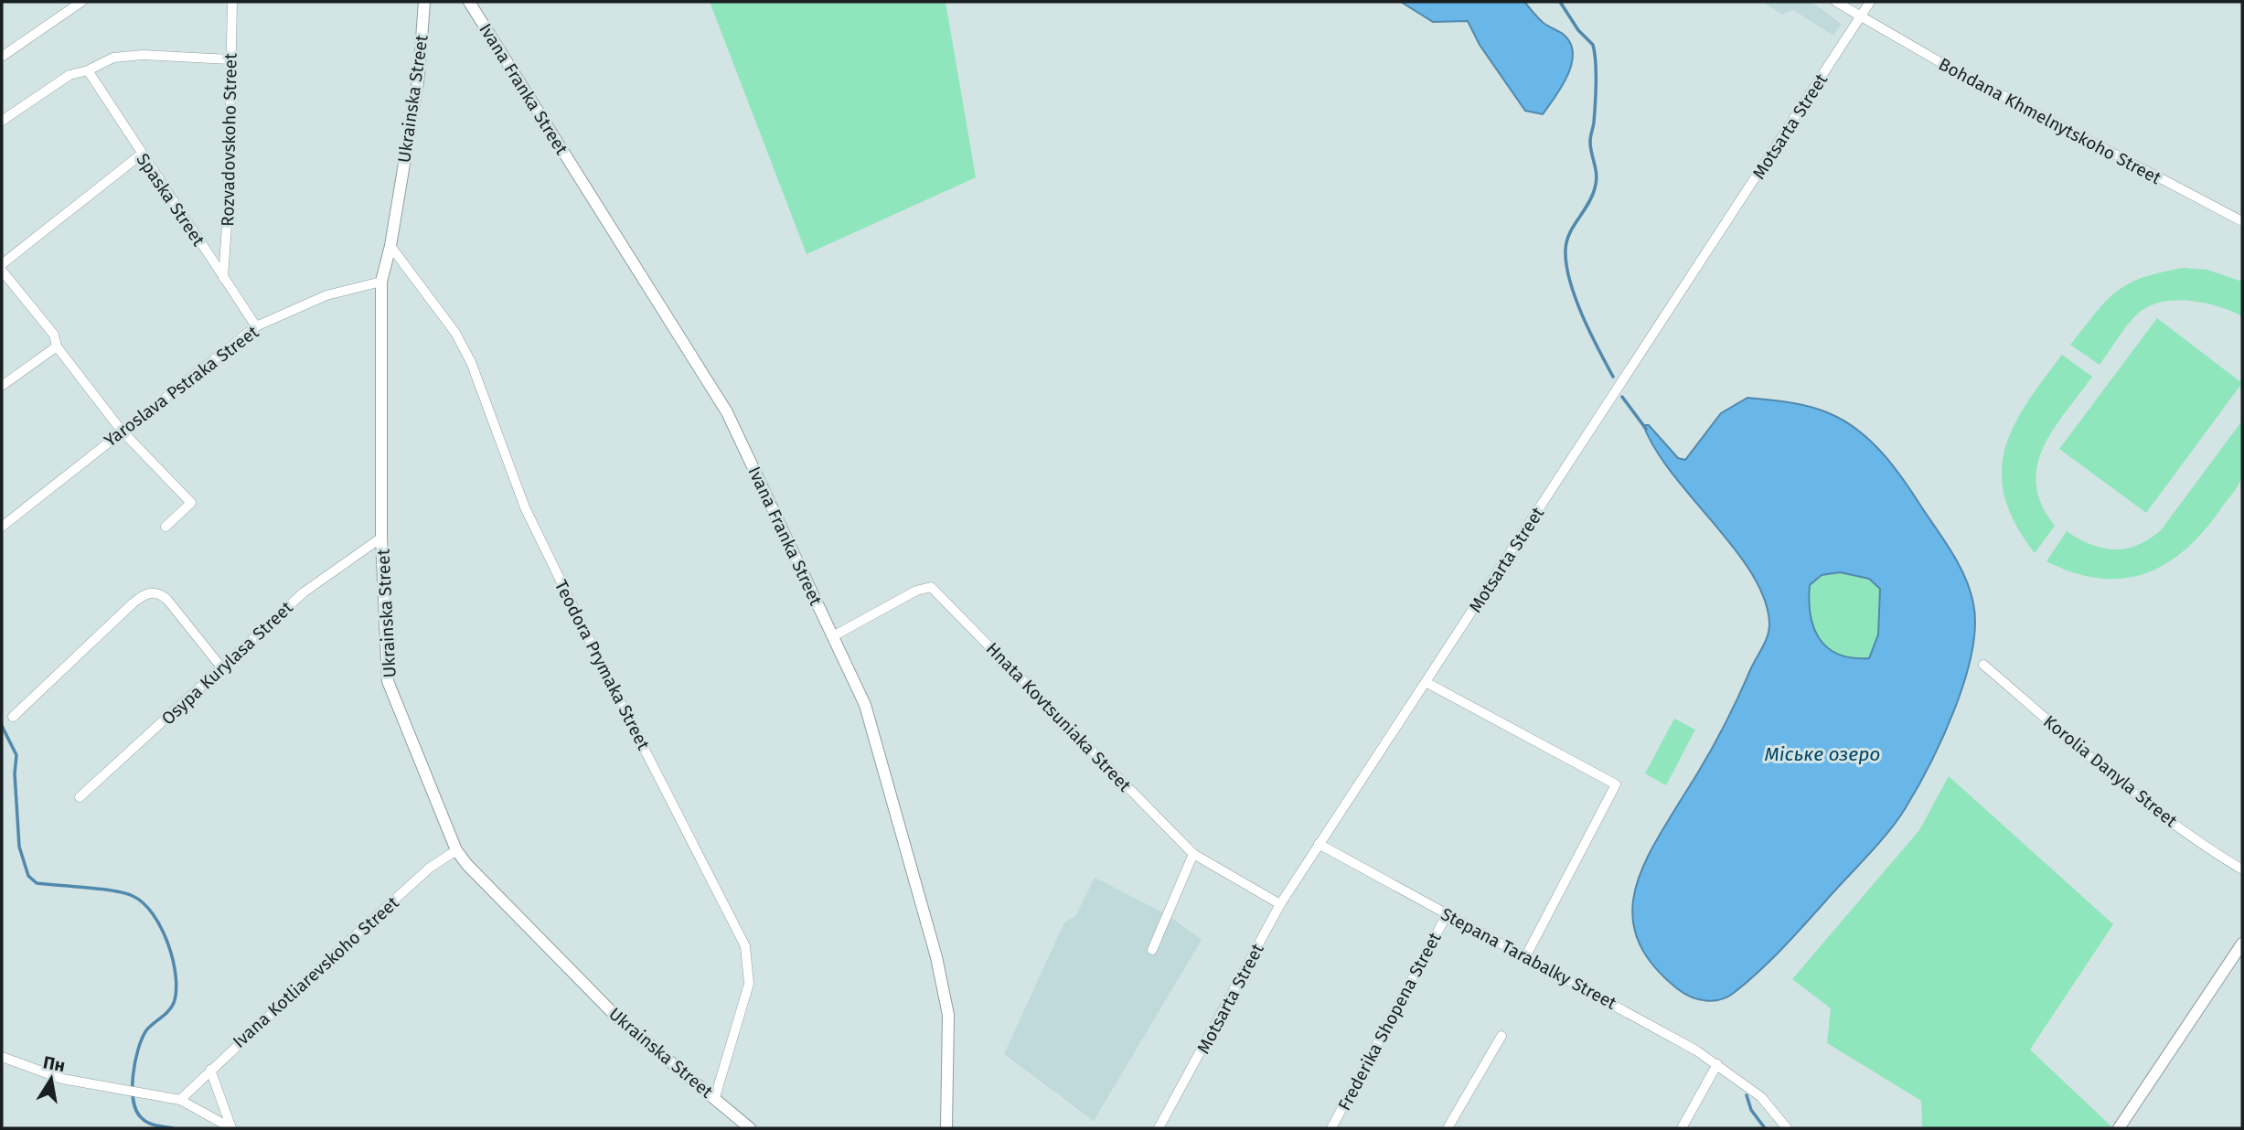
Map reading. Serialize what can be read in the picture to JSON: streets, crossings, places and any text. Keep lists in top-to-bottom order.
{
  "streets": {
    "street": [
      "Ivana Franka Street",
      "Ukrainska Street",
      "Bohdana Khmelnytskoho Street",
      "Motsarta Street",
      "Rozvadovskoho Street",
      "Spaska Street",
      "Yaroslava Pstraka Street",
      "Osypa Kurylasa Street",
      "Teodora Prymaka Street",
      "Hnata Kovtsuniaka Street",
      "Korolia Danyla Street",
      "Stepana Tarabalky Street",
      "Ivana Kotliarevskoho Street",
      "Frederika Shopena Street"
    ]
  },
  "crossings": [
    ["Ivana Franka Street", "Hnata Kovtsuniaka Street"],
    ["Ukrainska Street", "Yaroslava Pstraka Street"],
    ["Ukrainska Street", "Osypa Kurylasa Street"],
    ["Ukrainska Street", "Teodora Prymaka Street"],
    ["Ukrainska Street", "Ivana Kotliarevskoho Street"],
    ["Bohdana Khmelnytskoho Street", "Motsarta Street"],
    ["Motsarta Street", "Hnata Kovtsuniaka Street"],
    ["Motsarta Street", "Stepana Tarabalky Street"],
    ["Rozvadovskoho Street", "Spaska Street"],
    ["Spaska Street", "Yaroslava Pstraka Street"],
    ["Stepana Tarabalky Street", "Frederika Shopena Street"]
  ],
  "water": ["Міське озеро"],
  "north": "top"
}
